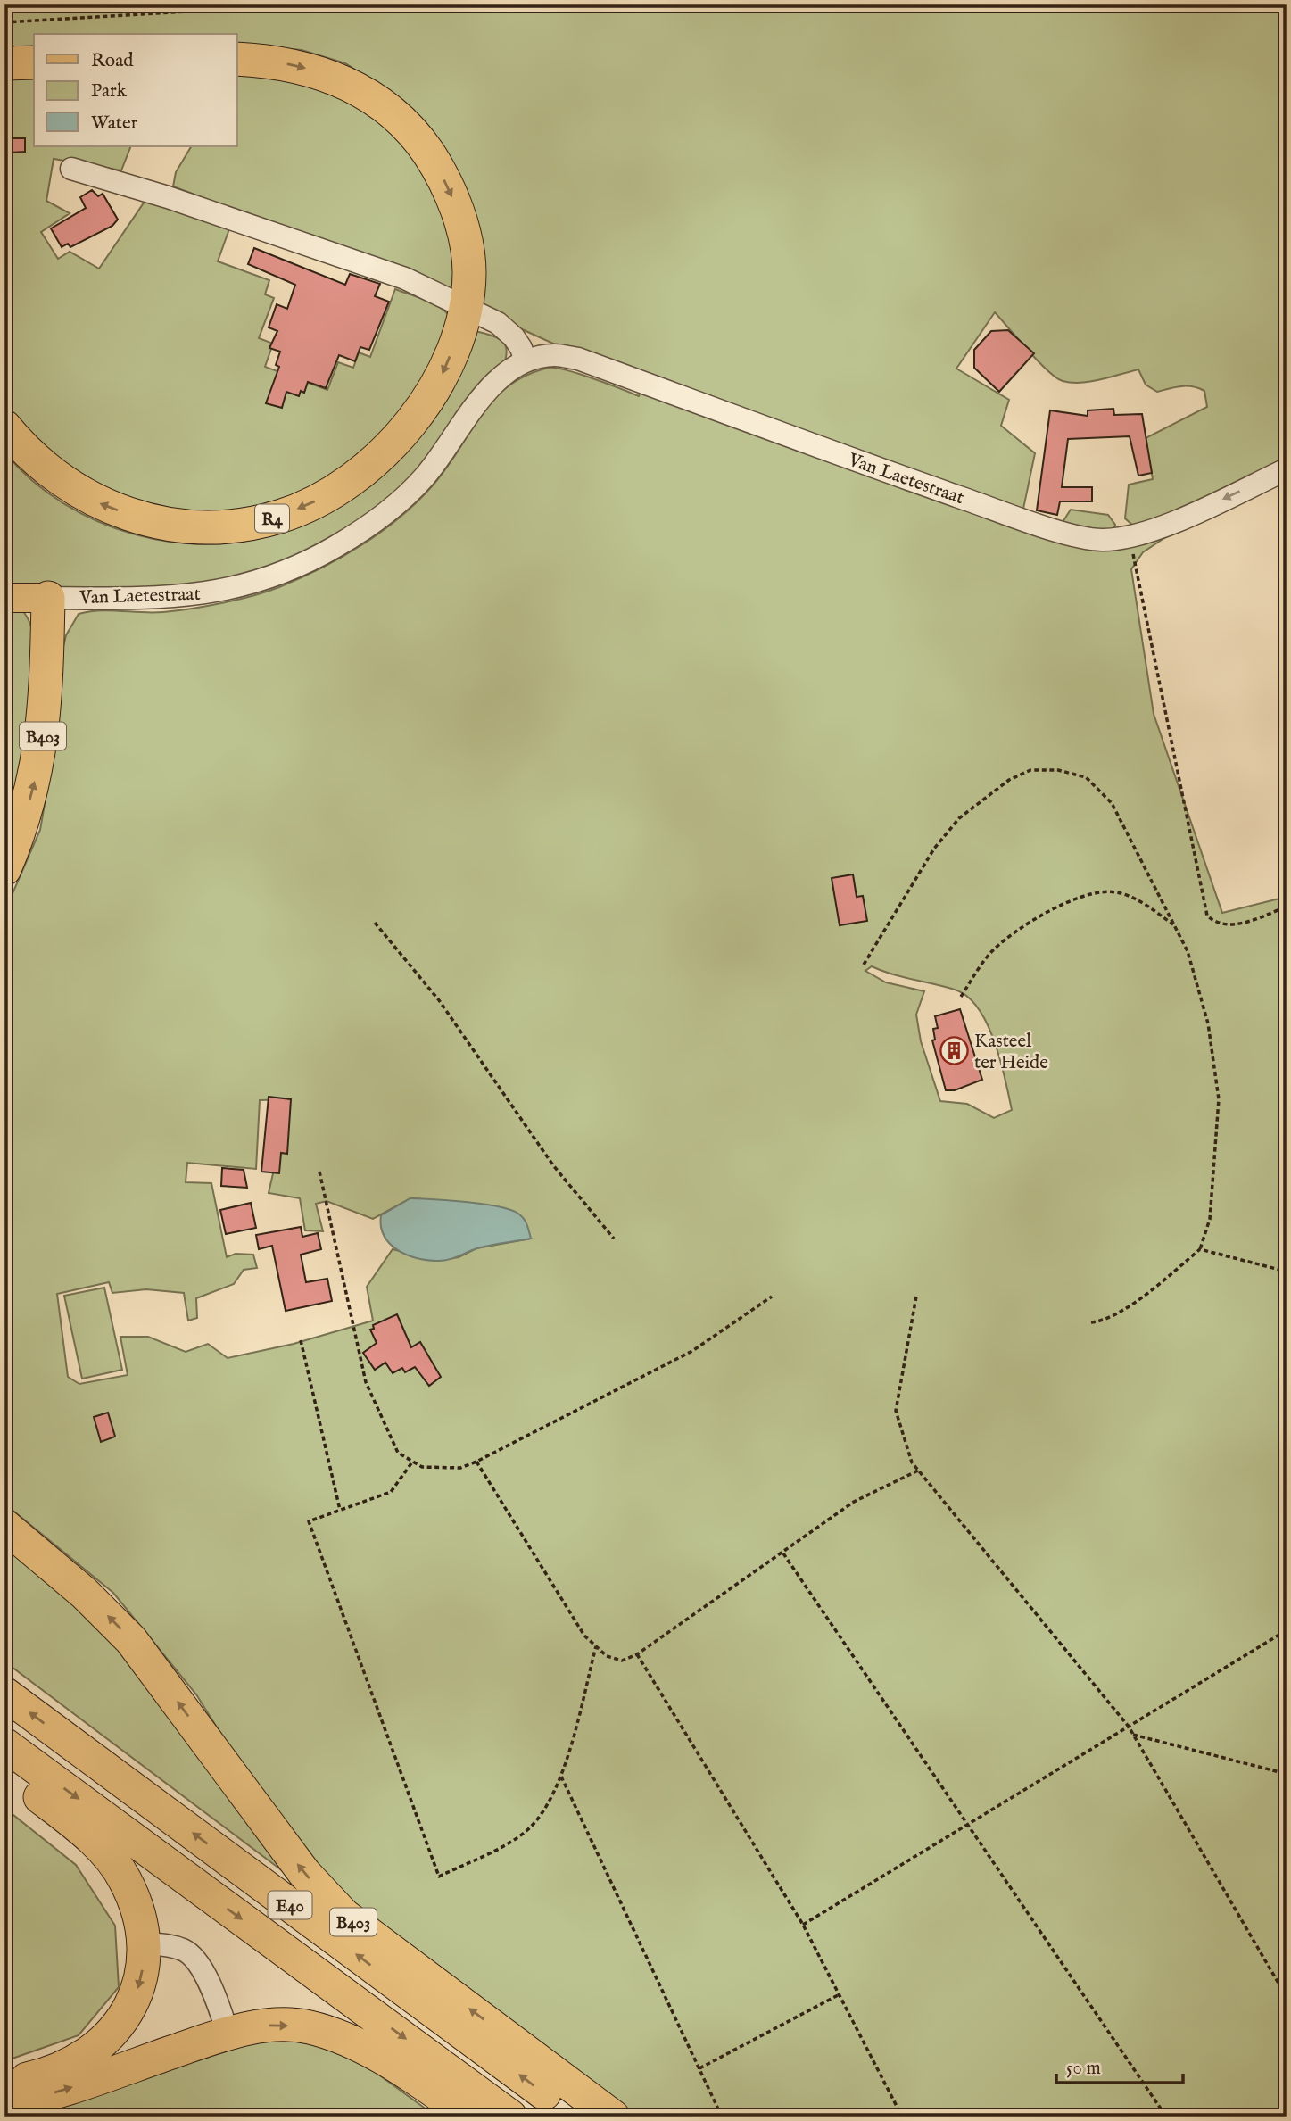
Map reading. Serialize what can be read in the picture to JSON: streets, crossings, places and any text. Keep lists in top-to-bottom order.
{
  "streets": {
    "highway": ["R4", "B403", "E40"],
    "main road": ["Van Laetestraat"]
  },
  "crossings": [
    ["Van Laetestraat", "B403"]
  ],
  "places": {
    "building": ["Kasteel ter Heide"]
  },
  "legend": ["Road", "Park", "Water"],
  "scale_bar": "50 m"
}
